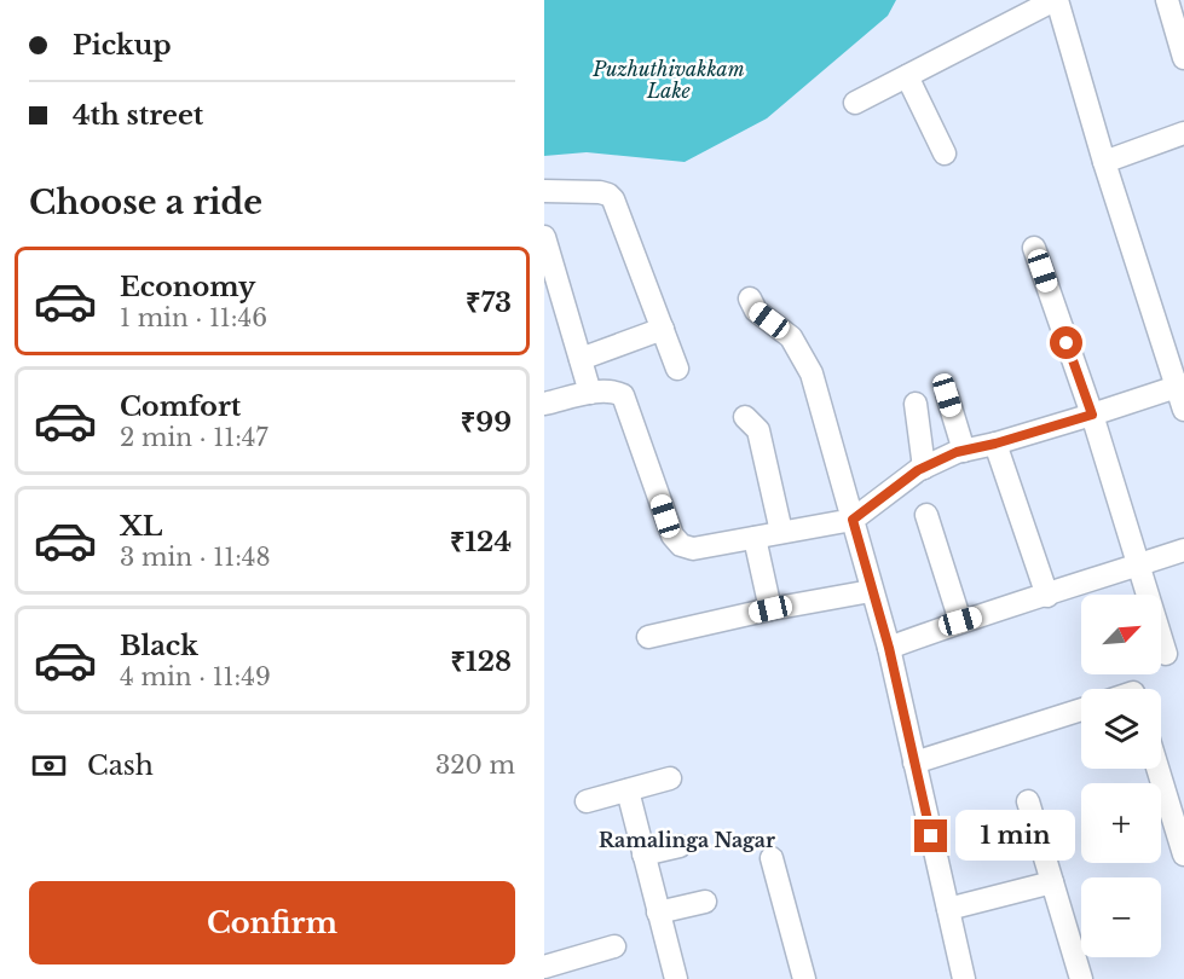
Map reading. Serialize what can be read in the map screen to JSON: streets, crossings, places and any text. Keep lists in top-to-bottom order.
{
  "districts": ["Ramalinga Nagar"],
  "water": ["Puzhuthivakkam Lake"],
  "north": "top right",
  "page": {
    "banner": ["Pickup", "4th street"],
    "heading": "Choose a ride",
    "list": [
      {
        "name": "Economy",
        "note": "1 min · 11:46",
        "value": "₹73"
      },
      {
        "name": "Comfort",
        "note": "2 min · 11:47",
        "value": "₹99"
      },
      {
        "name": "XL",
        "note": "3 min · 11:48",
        "value": "₹124"
      },
      {
        "name": "Black",
        "note": "4 min · 11:49",
        "value": "₹128"
      }
    ],
    "map_buttons": ["+", "−"],
    "pay": ["Cash", "320 m"],
    "bubble": "1 min",
    "buttons": "Confirm"
  }
}
